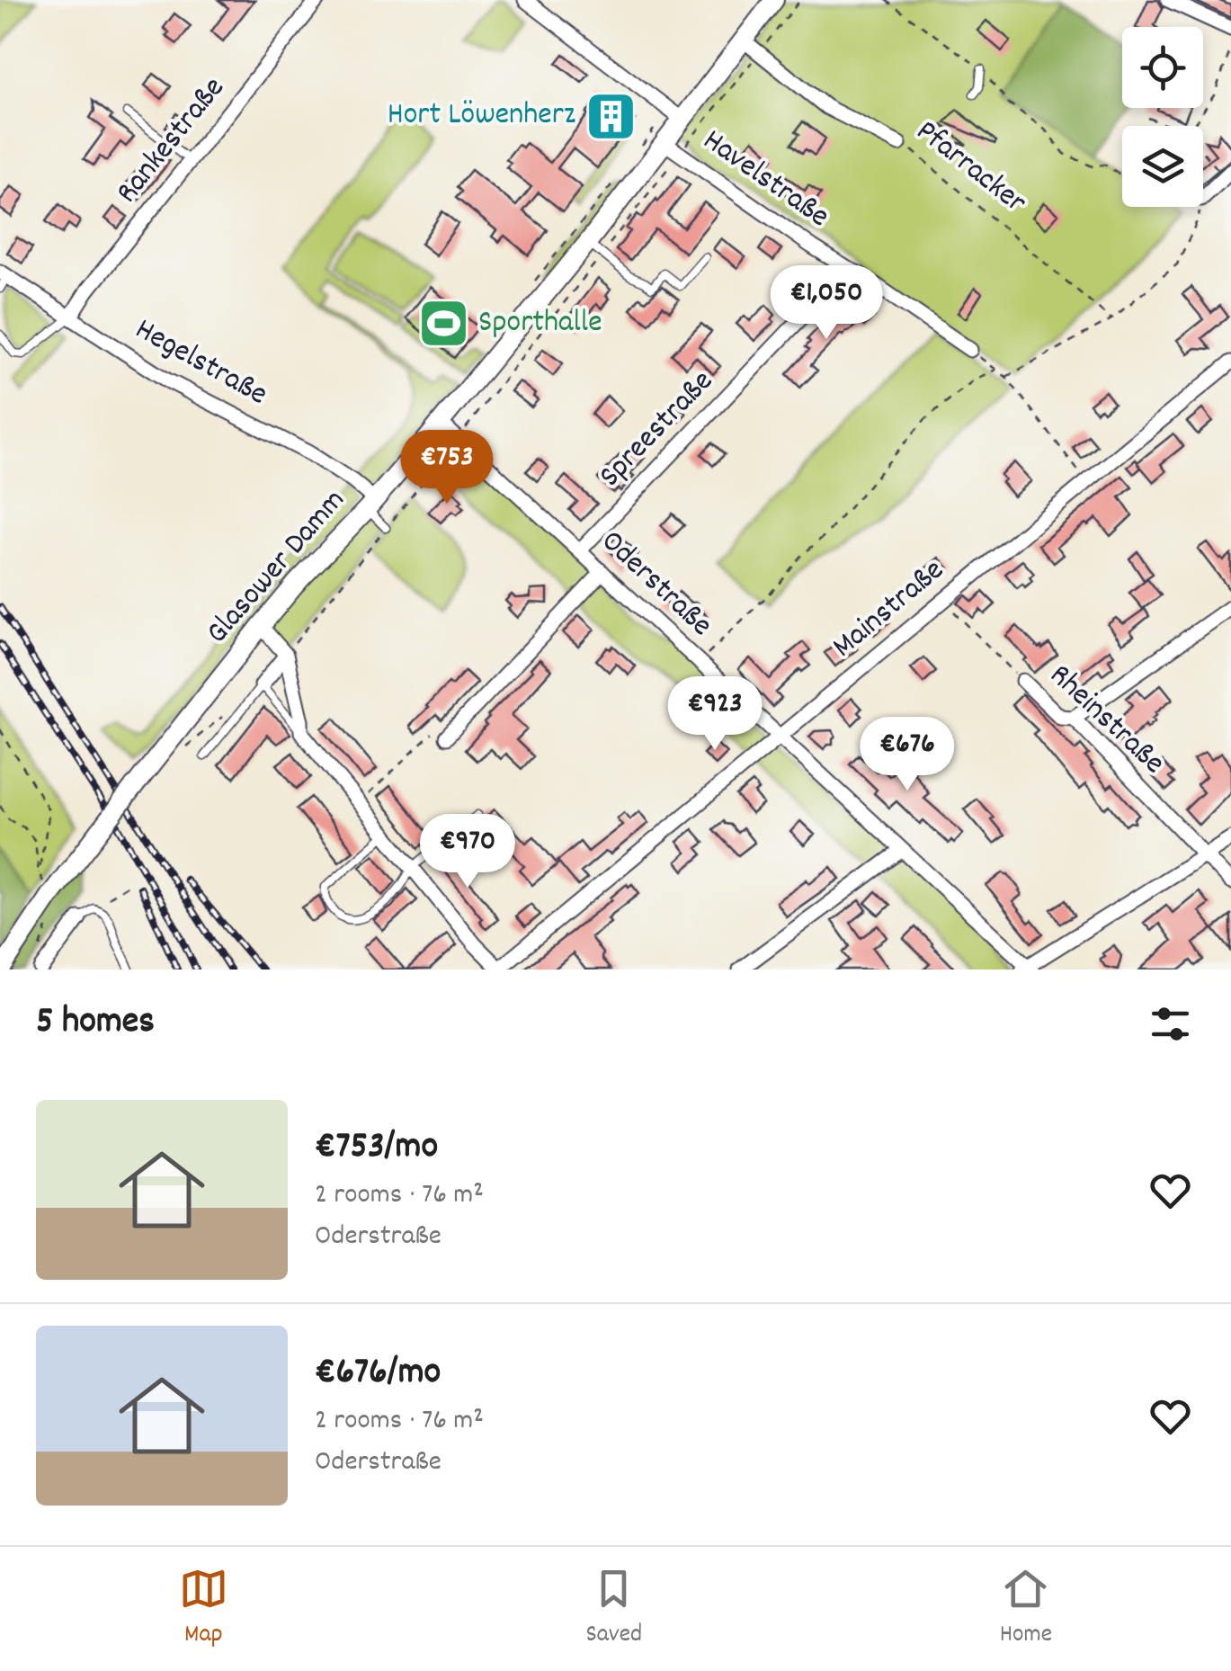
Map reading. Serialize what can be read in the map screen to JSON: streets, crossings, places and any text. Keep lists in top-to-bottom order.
{
  "streets": {
    "street": [
      "Rankestraße",
      "Pfarracker",
      "Havelstraße",
      "Hegelstraße",
      "Spreestraße",
      "Glasower Damm",
      "Oderstraße",
      "Mainstraße",
      "Rheinstraße"
    ]
  },
  "crossings": [
    ["Rankestraße", "Hegelstraße"],
    ["Pfarracker", "Glasower Damm"],
    ["Havelstraße", "Spreestraße"],
    ["Havelstraße", "Glasower Damm"],
    ["Hegelstraße", "Glasower Damm"],
    ["Spreestraße", "Oderstraße"],
    ["Glasower Damm", "Oderstraße"],
    ["Oderstraße", "Mainstraße"],
    ["Mainstraße", "Rheinstraße"]
  ],
  "places": {
    "building": ["Hort Löwenherz"],
    "sports": ["Sporthalle"]
  },
  "page": {
    "price": [
      "€1,050",
      "€753",
      "€923",
      "€676",
      "€970"
    ],
    "heading": "5 homes",
    "list": [
      {
        "name": "€753/mo",
        "note": "2 rooms · 76 m² · Oderstraße"
      },
      {
        "name": "€676/mo",
        "note": "2 rooms · 76 m² · Oderstraße"
      }
    ],
    "tabs": ["Map", "Saved", "Home"]
  }
}
